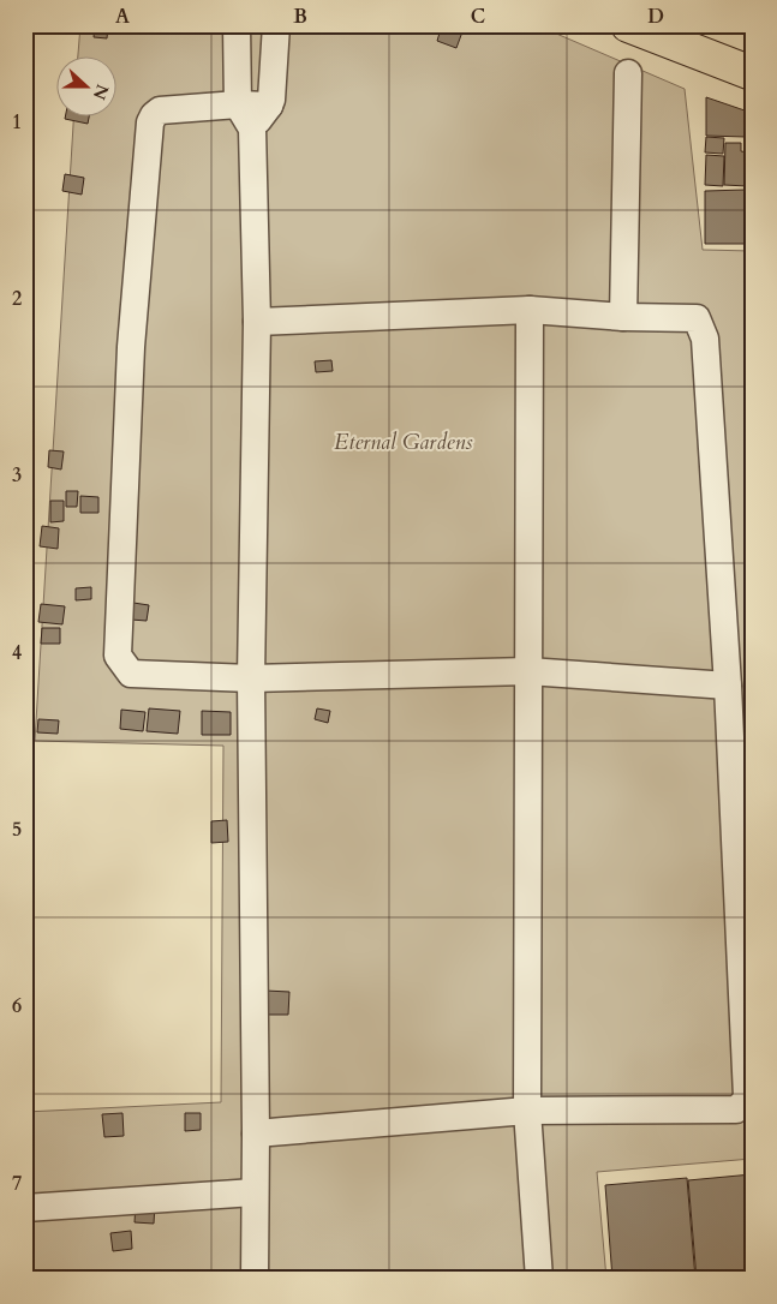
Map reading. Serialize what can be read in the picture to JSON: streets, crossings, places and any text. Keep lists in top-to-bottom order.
{
  "parks": ["Eternal Gardens"],
  "north": "right",
  "grid": {
    "columns": [
      "A",
      "B",
      "C",
      "D"
    ],
    "rows": [
      "1",
      "2",
      "3",
      "4",
      "5",
      "6",
      "7"
    ]
  }
}
